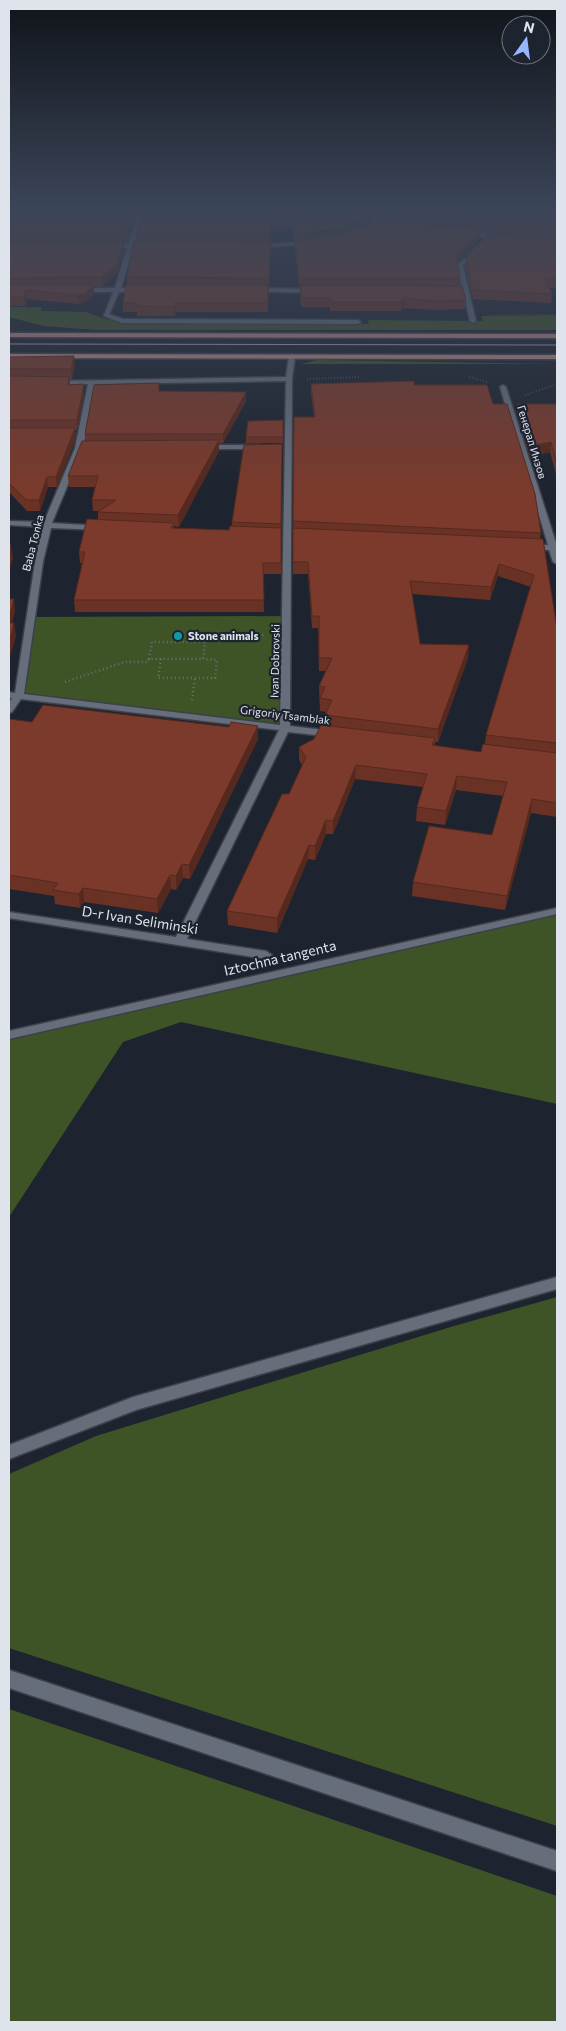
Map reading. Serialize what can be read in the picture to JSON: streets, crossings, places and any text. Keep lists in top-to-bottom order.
{
  "streets": {
    "street": [
      "Генерал Инзов",
      "Baba Tonka",
      "Ivan Dobrovski",
      "Grigoriy Tsamblak",
      "D-r Ivan Seliminski",
      "Iztochna tangenta"
    ]
  },
  "crossings": [
    ["Baba Tonka", "Grigoriy Tsamblak"],
    ["Ivan Dobrovski", "Grigoriy Tsamblak"],
    ["Ivan Dobrovski", "D-r Ivan Seliminski"]
  ],
  "places": ["Stone animals"],
  "north": "top"
}
